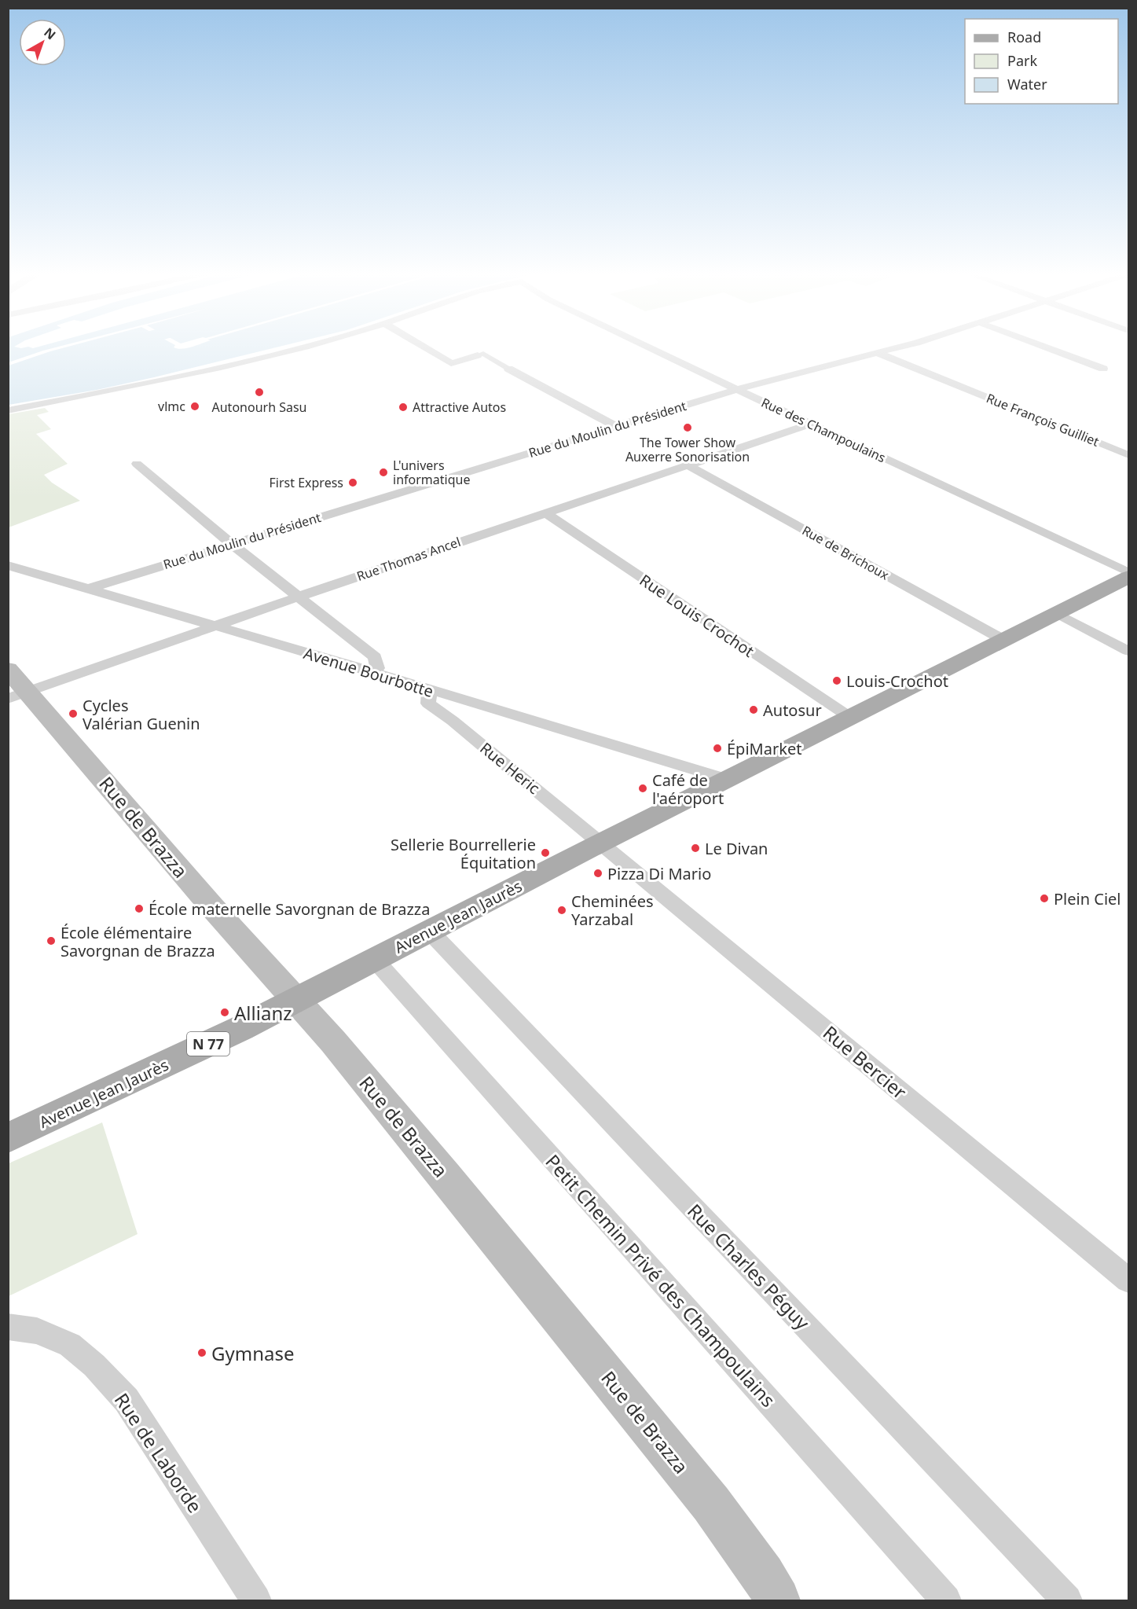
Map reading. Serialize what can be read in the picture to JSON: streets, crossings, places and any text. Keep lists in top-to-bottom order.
{
  "streets": {
    "main road": ["Rue de Brazza", "Avenue Jean Jaurès", "N 77"],
    "street": [
      "Rue François Guilliet",
      "Rue du Moulin du Président",
      "Rue des Champoulains",
      "Rue de Brichoux",
      "Rue Thomas Ancel",
      "Rue Louis Crochot",
      "Avenue Bourbotte",
      "Rue Heric",
      "Rue Bercier",
      "Rue Charles Péguy",
      "Petit Chemin Privé des Champoulains",
      "Rue de Laborde"
    ]
  },
  "crossings": [
    ["Rue François Guilliet", "Rue du Moulin du Président"],
    ["Rue du Moulin du Président", "Rue des Champoulains"],
    ["Rue du Moulin du Président", "Avenue Bourbotte"],
    ["Rue des Champoulains", "Rue Thomas Ancel"],
    ["Rue de Brichoux", "Rue Thomas Ancel"],
    ["Rue de Brichoux", "Avenue Jean Jaurès"],
    ["Rue Thomas Ancel", "Rue Louis Crochot"],
    ["Rue Thomas Ancel", "Avenue Bourbotte"],
    ["Rue Thomas Ancel", "Rue de Brazza"],
    ["Rue Louis Crochot", "Avenue Jean Jaurès"],
    ["Avenue Bourbotte", "Rue Heric"],
    ["Avenue Bourbotte", "Avenue Jean Jaurès"],
    ["Rue Heric", "Avenue Jean Jaurès"],
    ["Rue Heric", "Rue Bercier"],
    ["Rue de Brazza", "Avenue Jean Jaurès"],
    ["Avenue Jean Jaurès", "Rue Bercier"],
    ["Avenue Jean Jaurès", "Rue Charles Péguy"],
    ["Avenue Jean Jaurès", "Petit Chemin Privé des Champoulains"]
  ],
  "places": [
    "Autonourh Sasu",
    "vlmc",
    "Attractive Autos",
    "The Tower Show Auxerre Sonorisation",
    "L'univers informatique",
    "First Express",
    "Louis-Crochot",
    "Autosur",
    "Cycles Valérian Guenin",
    "ÉpiMarket",
    "Café de l'aéroport",
    "Le Divan",
    "Sellerie Bourrellerie Équitation",
    "Pizza Di Mario",
    "Plein Ciel",
    "École maternelle Savorgnan de Brazza",
    "Cheminées Yarzabal",
    "École élémentaire Savorgnan de Brazza",
    "Allianz",
    "Gymnase"
  ],
  "legend": ["Road", "Park", "Water"],
  "north": "top right"
}
